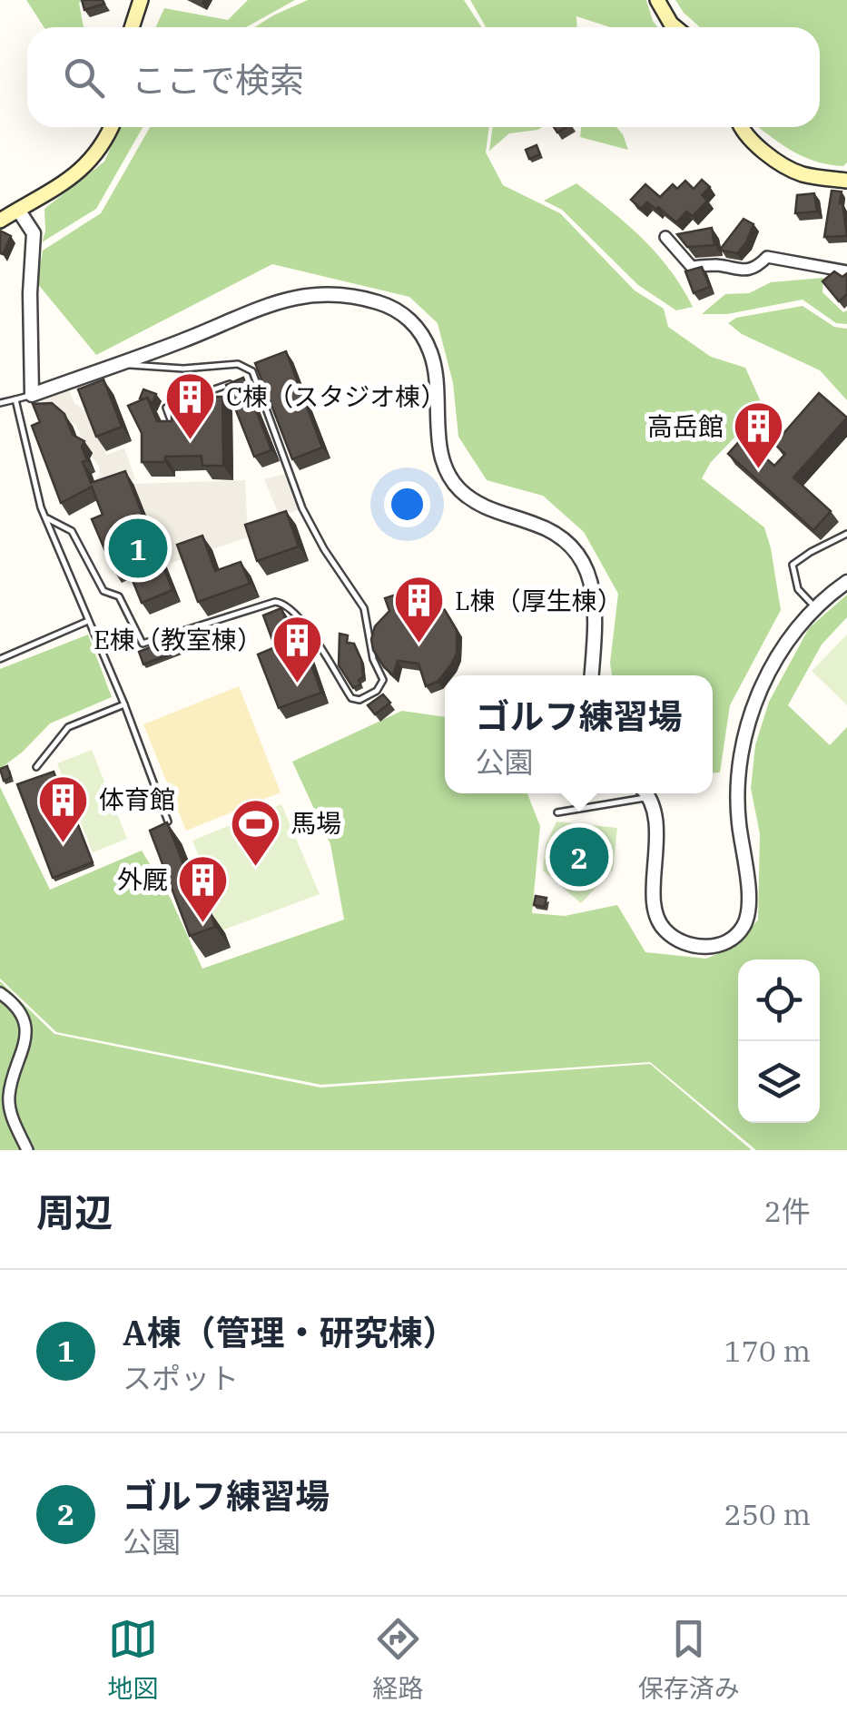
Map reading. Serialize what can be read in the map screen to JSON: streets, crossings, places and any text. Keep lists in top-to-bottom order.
{
  "places": {
    "building": [
      "C棟（スタジオ棟）",
      "高岳館",
      "L棟（厚生棟）",
      "E棟（教室棟）",
      "体育館",
      "外厩"
    ],
    "sports": ["馬場"]
  },
  "page": {
    "search": "ここで検索",
    "pins": ["1", "2"],
    "popup": ["ゴルフ練習場", "公園"],
    "heading": ["周辺", "2件"],
    "list": [
      {
        "mark": "1",
        "name": "A棟（管理・研究棟）",
        "note": "スポット",
        "value": "170 m"
      },
      {
        "mark": "2",
        "name": "ゴルフ練習場",
        "note": "公園",
        "value": "250 m"
      }
    ],
    "nav": ["地図", "経路", "保存済み"]
  }
}
